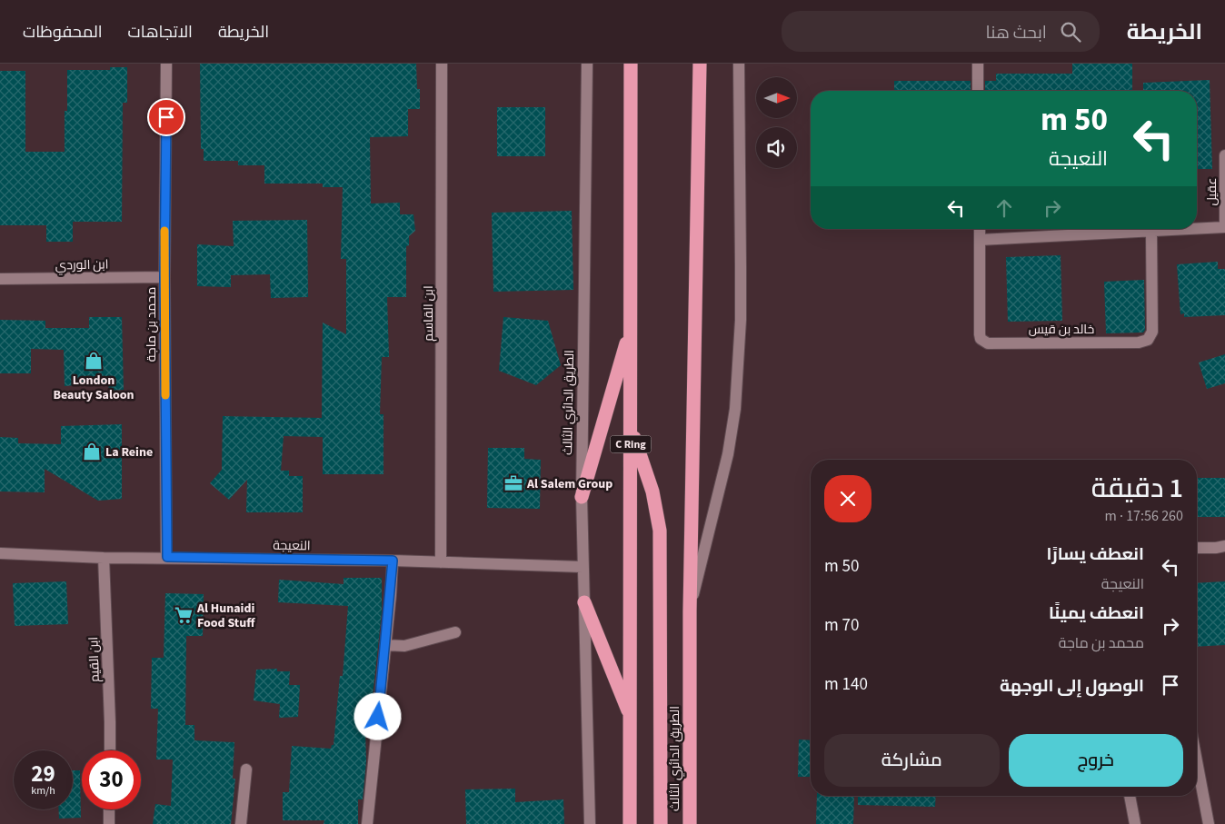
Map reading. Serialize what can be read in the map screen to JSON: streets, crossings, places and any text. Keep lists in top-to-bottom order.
{
  "streets": {
    "highway": ["الطريق الدائري الثالث", "C Ring"],
    "street": [
      "عقيل",
      "ابن الوردي",
      "ابن القاسم",
      "محمد بن ماجة",
      "خالد بن قيس",
      "النعيجة",
      "ابن القيم"
    ]
  },
  "crossings": [
    ["ابن الوردي", "محمد بن ماجة"],
    ["ابن القاسم", "النعيجة"],
    ["محمد بن ماجة", "النعيجة"],
    ["الطريق الدائري الثالث", "النعيجة"],
    ["النعيجة", "ابن القيم"]
  ],
  "places": {
    "shop": ["London Beauty Saloon", "La Reine"],
    "office": ["Al Salem Group"],
    "supermarket": ["Al Hunaidi Food Stuff"]
  },
  "north": "right",
  "page": {
    "header": "الخريطة",
    "search": "ابحث هنا",
    "nav": ["الخريطة", "الاتجاهات", "المحفوظات"],
    "turn": ["50 m", "النعيجة"],
    "heading": ["1 دقيقة", "260 m · 17:56"],
    "list": [
      {
        "name": "انعطف يسارًا",
        "note": "النعيجة",
        "value": "50 m"
      },
      {
        "name": "انعطف يمينًا",
        "note": "محمد بن ماجة",
        "value": "70 m"
      },
      {
        "name": "الوصول إلى الوجهة",
        "value": "140 m"
      }
    ],
    "buttons": ["خروج", "مشاركة"],
    "speed": "29 km/h",
    "limit": "30"
  }
}
